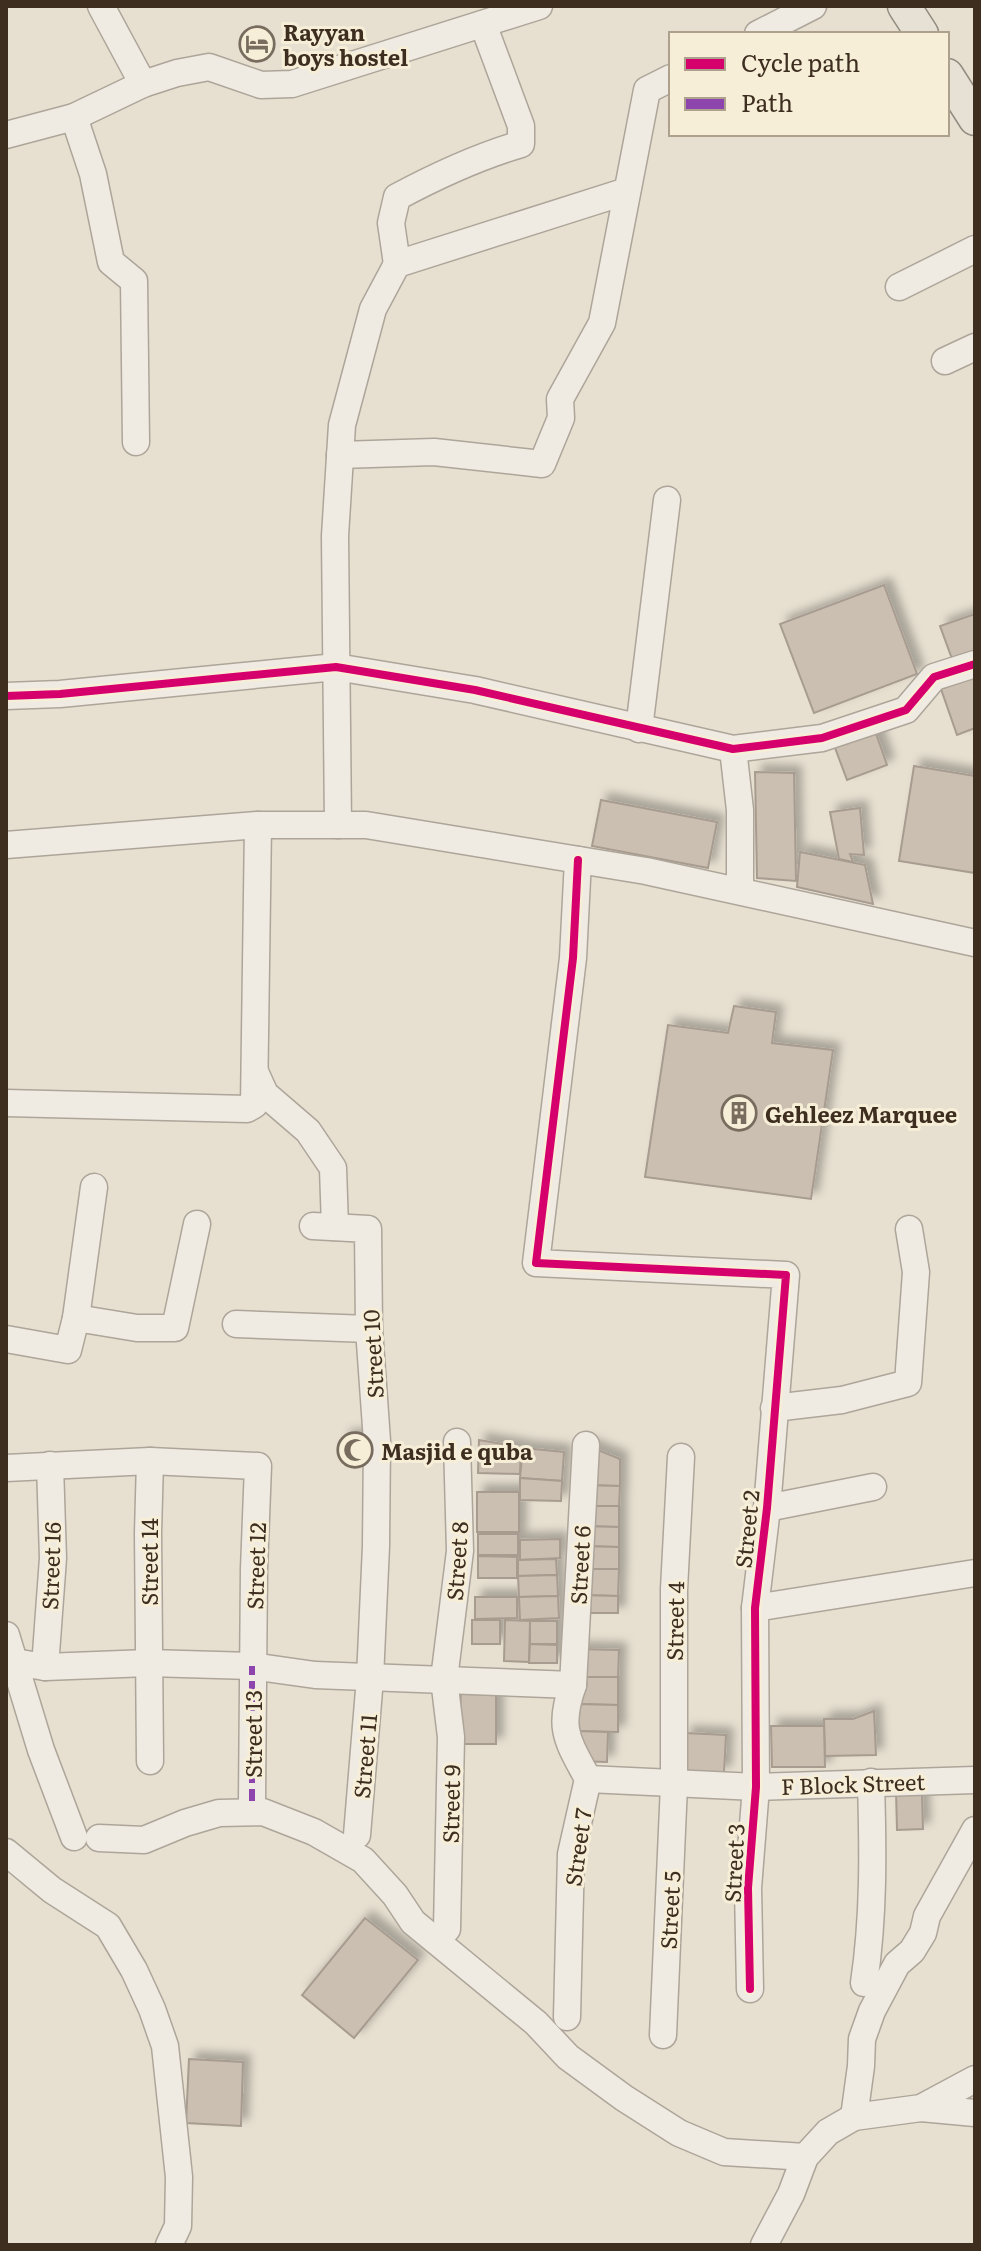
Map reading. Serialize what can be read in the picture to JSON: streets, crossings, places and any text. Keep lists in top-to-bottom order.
{
  "streets": {
    "street": [
      "Street 10",
      "Street 2",
      "Street 8",
      "Street 14",
      "Street 6",
      "Street 16",
      "Street 12",
      "Street 4",
      "Street 13",
      "Street 11",
      "F Block Street",
      "Street 9",
      "Street 7",
      "Street 3",
      "Street 5"
    ]
  },
  "crossings": [
    ["Street 10", "Street 11"],
    ["Street 2", "F Block Street"],
    ["Street 2", "Street 3"],
    ["Street 8", "Street 9"],
    ["Street 14", "Street 12"],
    ["Street 6", "Street 7"],
    ["Street 12", "Street 13"],
    ["Street 4", "F Block Street"],
    ["Street 4", "Street 5"],
    ["F Block Street", "Street 7"],
    ["F Block Street", "Street 3"],
    ["F Block Street", "Street 5"]
  ],
  "places": {
    "hotel": ["Rayyan boys hostel"],
    "building": ["Gehleez Marquee"],
    "mosque": ["Masjid e quba"]
  },
  "legend": ["Cycle path", "Path"]
}
